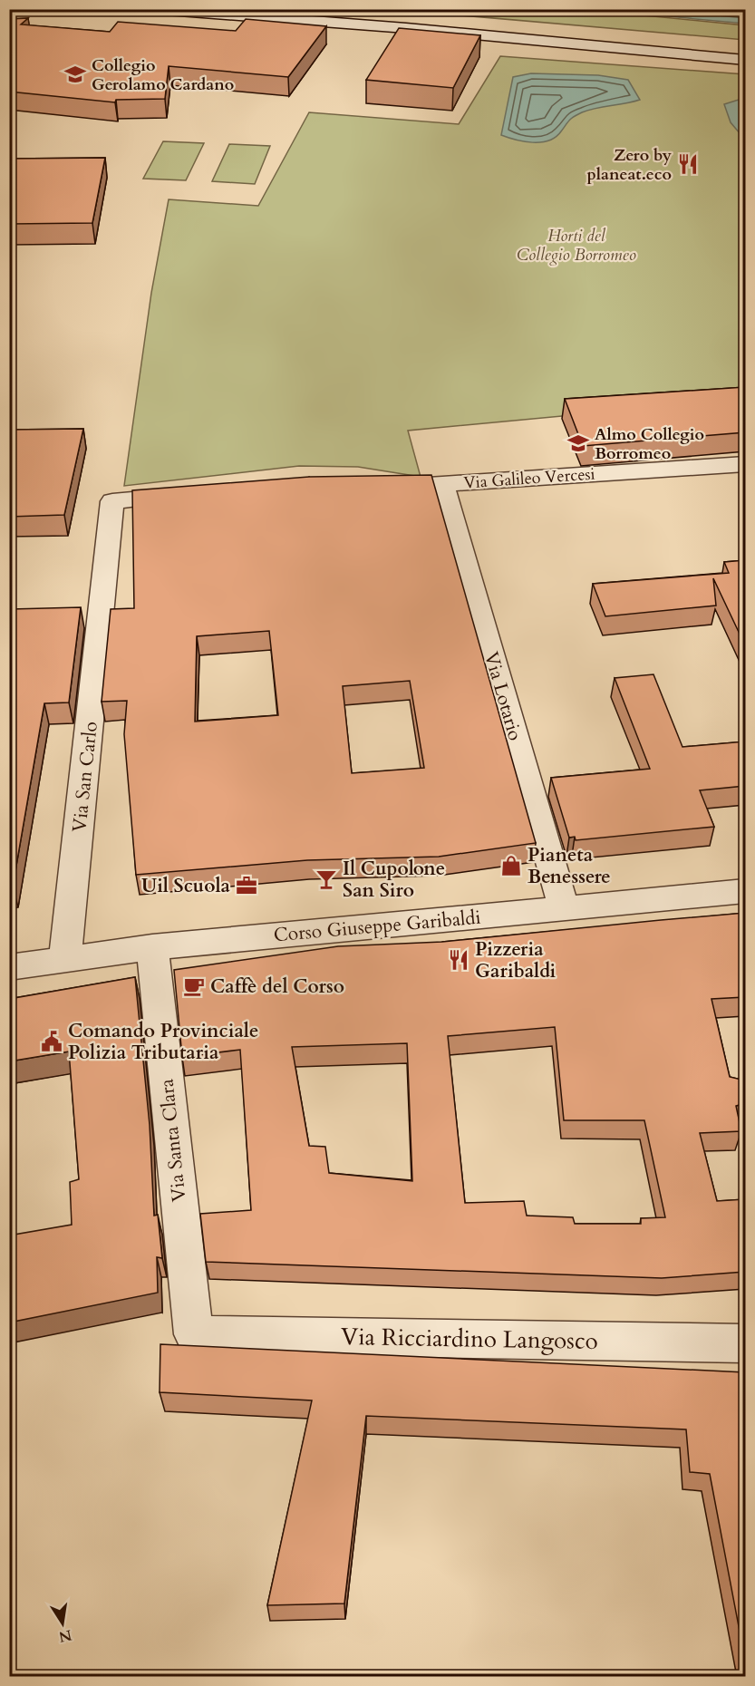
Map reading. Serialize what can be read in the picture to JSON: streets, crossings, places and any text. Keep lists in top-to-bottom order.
{
  "streets": {
    "street": [
      "Via Galileo Vercesi",
      "Via Lotario",
      "Via San Carlo",
      "Corso Giuseppe Garibaldi",
      "Via Santa Clara",
      "Via Ricciardino Langosco"
    ]
  },
  "crossings": [
    ["Via Galileo Vercesi", "Via Lotario"],
    ["Via Lotario", "Corso Giuseppe Garibaldi"],
    ["Via San Carlo", "Corso Giuseppe Garibaldi"],
    ["Corso Giuseppe Garibaldi", "Via Santa Clara"],
    ["Via Santa Clara", "Via Ricciardino Langosco"]
  ],
  "parks": ["Horti del Collegio Borromeo"],
  "places": {
    "school or university": ["Collegio Gerolamo Cardano", "Almo Collegio Borromeo"],
    "restaurant": ["Zero by planeat.eco", "Pizzeria Garibaldi"],
    "shop": ["Pianeta Benessere"],
    "bar": ["Il Cupolone San Siro"],
    "office": ["Uil Scuola"],
    "cafe": ["Caffè del Corso"],
    "public building": ["Comando Provinciale Polizia Tributaria"]
  },
  "north": "bottom"
}
